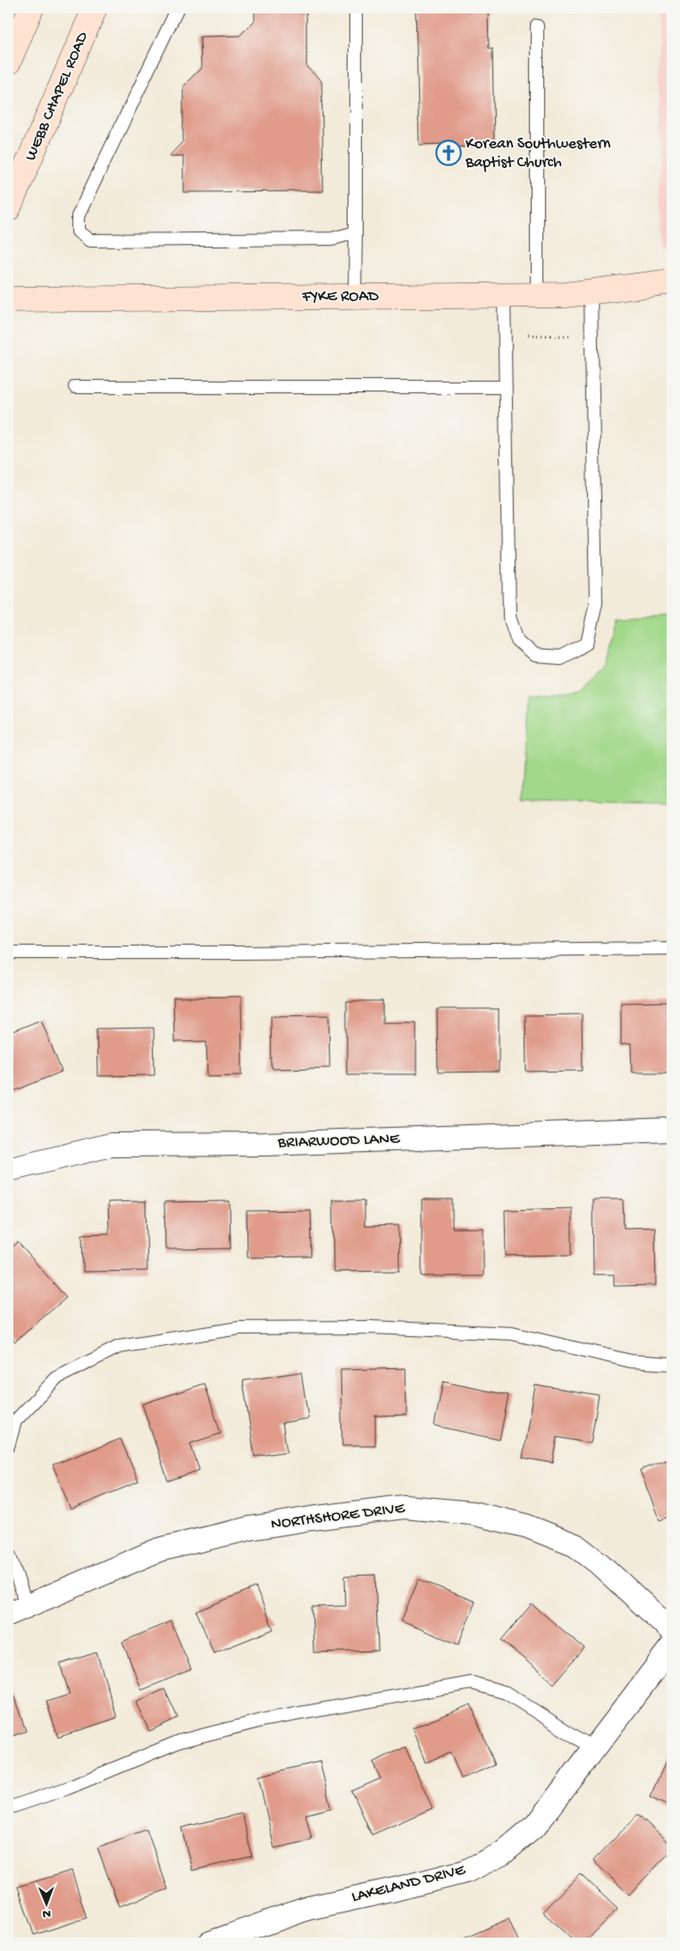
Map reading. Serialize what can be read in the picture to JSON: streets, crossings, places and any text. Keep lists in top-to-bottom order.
{
  "streets": {
    "street": [
      "WEBB CHAPEL ROAD",
      "FYKE ROAD",
      "BRIARWOOD LANE",
      "NORTHSHORE DRIVE",
      "LAKELAND DRIVE"
    ]
  },
  "places": {
    "church": ["Korean Southwestern Baptist Church"]
  },
  "north": "bottom"
}
